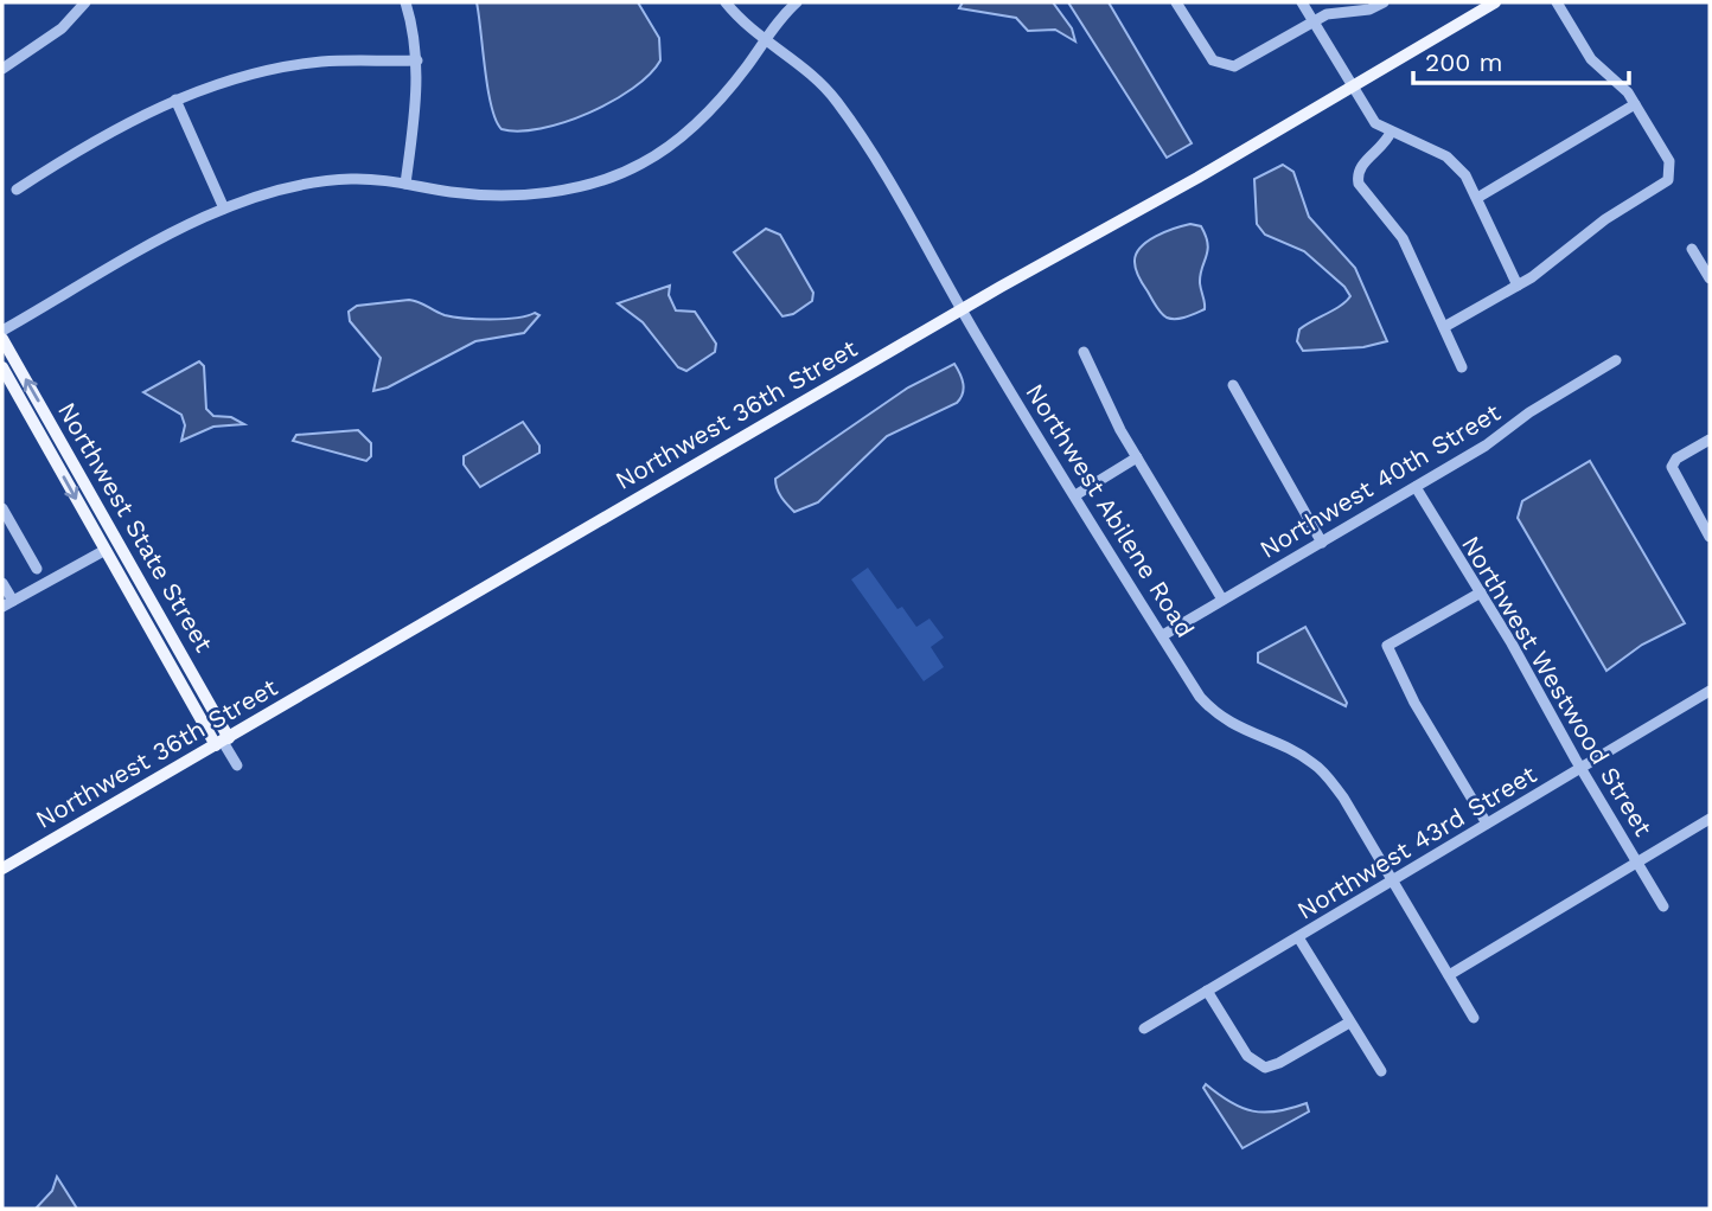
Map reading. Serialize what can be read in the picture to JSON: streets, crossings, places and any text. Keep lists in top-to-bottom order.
{
  "streets": {
    "main road": ["Northwest 36th Street", "Northwest State Street"],
    "street": [
      "Northwest 40th Street",
      "Northwest Abilene Road",
      "Northwest Westwood Street",
      "Northwest 43rd Street"
    ]
  },
  "crossings": [
    ["Northwest 36th Street", "Northwest Abilene Road"],
    ["Northwest 36th Street", "Northwest State Street"],
    ["Northwest 40th Street", "Northwest Abilene Road"],
    ["Northwest 40th Street", "Northwest Westwood Street"],
    ["Northwest Abilene Road", "Northwest 43rd Street"],
    ["Northwest Westwood Street", "Northwest 43rd Street"]
  ],
  "scale_bar": "200 m"
}
